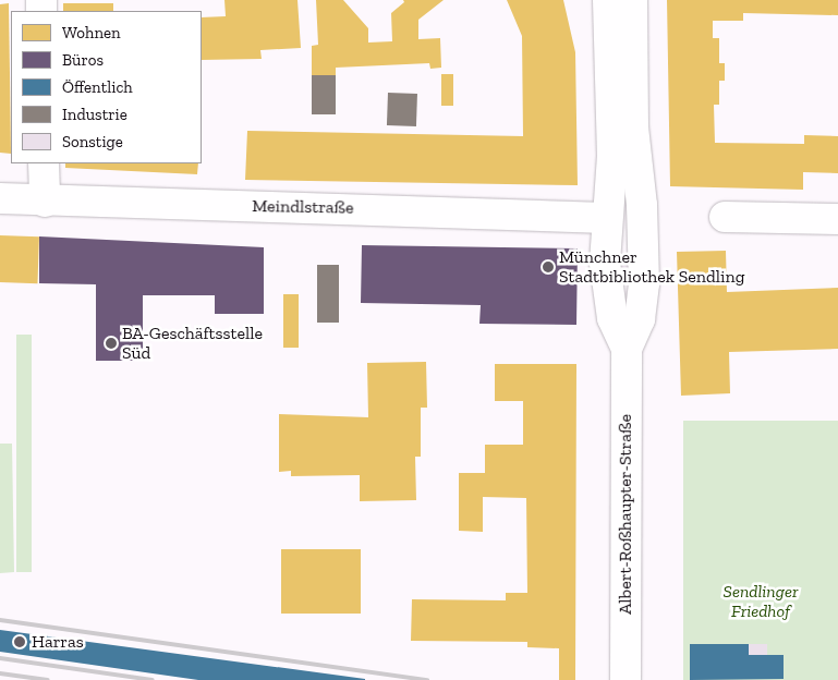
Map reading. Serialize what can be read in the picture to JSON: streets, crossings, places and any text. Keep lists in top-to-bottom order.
{
  "streets": {
    "main road": ["Meindlstraße", "Albert-Roßhaupter-Straße"]
  },
  "crossings": [
    ["Meindlstraße", "Albert-Roßhaupter-Straße"]
  ],
  "parks": ["Sendlinger Friedhof"],
  "places": ["Münchner Stadtbibliothek Sendling", "BA-Geschäftsstelle Süd", "Harras"],
  "legend": [
    "Wohnen",
    "Büros",
    "Öffentlich",
    "Industrie",
    "Sonstige"
  ]
}
